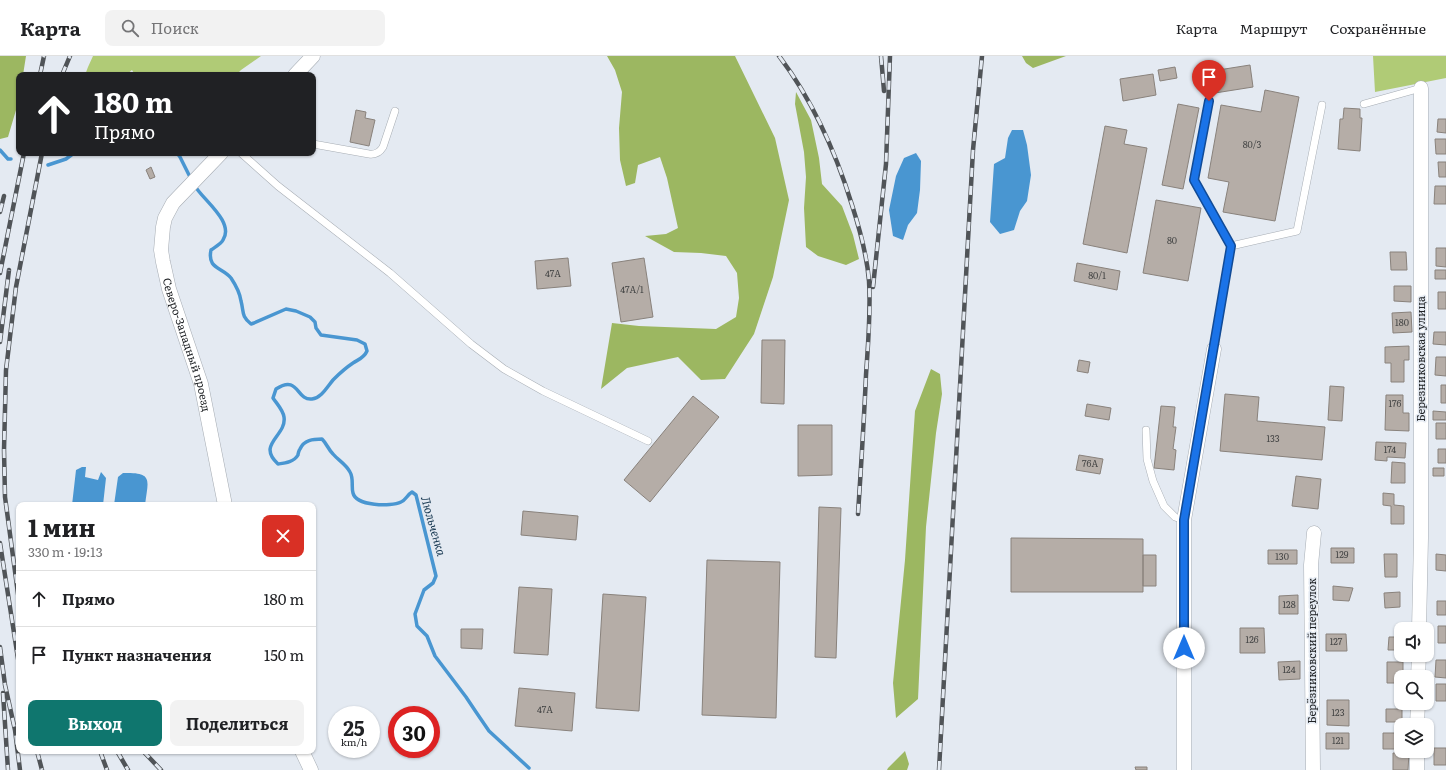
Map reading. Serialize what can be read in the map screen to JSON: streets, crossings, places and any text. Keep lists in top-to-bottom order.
{
  "streets": {
    "street": ["Северо-Западный проезд", "Березниковская улица", "Берёзниковский переулок"]
  },
  "water": ["Люльченка"],
  "house_numbers": [
    "80/3",
    "80",
    "47А",
    "80/1",
    "47А/1",
    "180",
    "176",
    "133",
    "174",
    "76А",
    "129",
    "130",
    "128",
    "126",
    "127",
    "124",
    "47А",
    "123",
    "121"
  ],
  "page": {
    "header": "Карта",
    "search": "Поиск",
    "nav": ["Карта", "Маршрут", "Сохранённые"],
    "turn": ["180 m", "Прямо"],
    "heading": ["1 мин", "330 m · 19:13"],
    "list": [
      {
        "name": "Прямо",
        "value": "180 m"
      },
      {
        "name": "Пункт назначения",
        "value": "150 m"
      }
    ],
    "buttons": ["Выход", "Поделиться"],
    "speed": "25 km/h",
    "limit": "30"
  }
}
